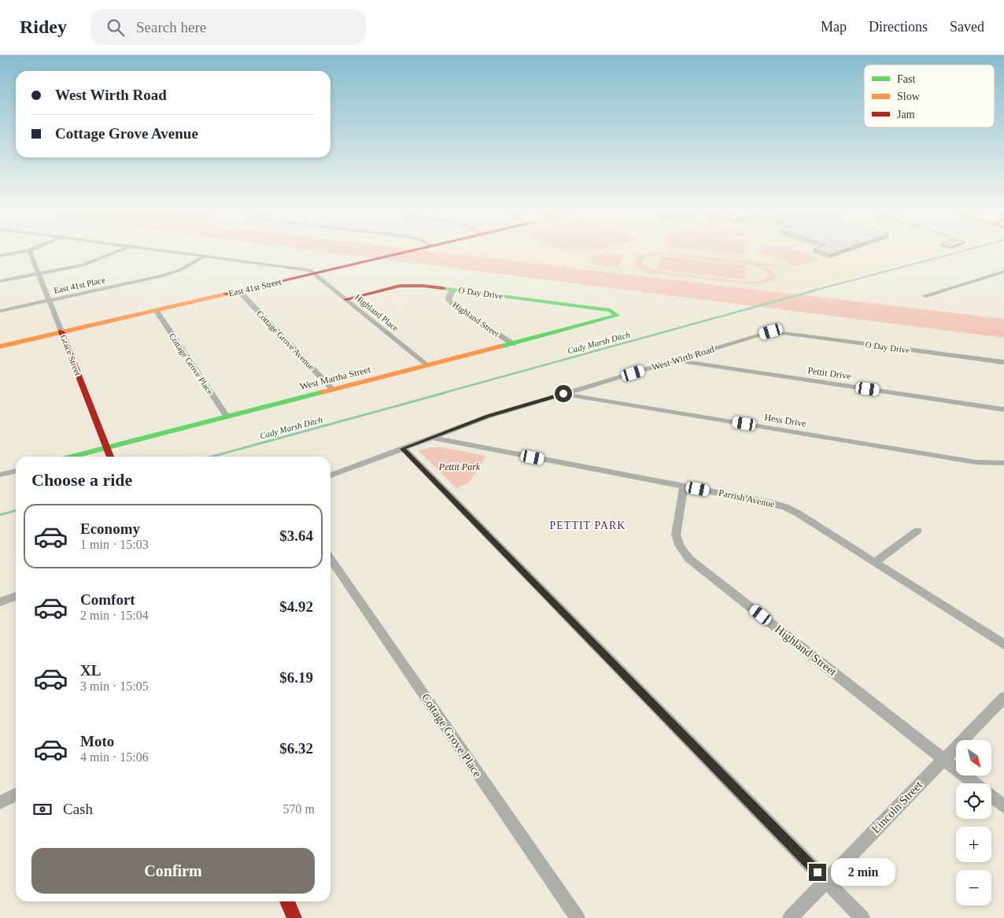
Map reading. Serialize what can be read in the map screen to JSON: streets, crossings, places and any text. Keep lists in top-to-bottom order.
{
  "streets": {
    "street": [
      "East 41st Place",
      "East 41st Street",
      "O Day Drive",
      "Highland Place",
      "Highland Street",
      "Cottage Grove Avenue",
      "Grace Street",
      "West Wirth Road",
      "Cottage Grove Place",
      "Pettit Drive",
      "West Martha Street",
      "Hess Drive",
      "Parrish Avenue",
      "Lincoln Street"
    ]
  },
  "crossings": [
    ["East 41st Place", "Grace Street"],
    ["East 41st Street", "Highland Place"],
    ["East 41st Street", "Cottage Grove Avenue"],
    ["East 41st Street", "Grace Street"],
    ["East 41st Street", "Cottage Grove Place"],
    ["O Day Drive", "Highland Place"],
    ["O Day Drive", "Highland Street"],
    ["O Day Drive", "West Wirth Road"],
    ["O Day Drive", "West Martha Street"],
    ["Highland Place", "West Martha Street"],
    ["Highland Street", "West Martha Street"],
    ["Highland Street", "Parrish Avenue"],
    ["Highland Street", "Lincoln Street"],
    ["Cottage Grove Avenue", "West Martha Street"],
    ["Grace Street", "West Martha Street"],
    ["West Wirth Road", "Pettit Drive"],
    ["West Wirth Road", "Hess Drive"],
    ["West Wirth Road", "Parrish Avenue"],
    ["Cottage Grove Place", "West Martha Street"]
  ],
  "districts": ["PETTIT PARK"],
  "water": ["Cady Marsh Ditch"],
  "parks": ["Pettit Park"],
  "legend": ["Fast", "Slow", "Jam"],
  "north": "bottom right",
  "page": {
    "header": "Ridey",
    "search": "Search here",
    "nav": ["Map", "Directions", "Saved"],
    "banner": ["West Wirth Road", "Cottage Grove Avenue"],
    "heading": "Choose a ride",
    "list": [
      {
        "name": "Economy",
        "note": "1 min · 15:03",
        "value": "$3.64"
      },
      {
        "name": "Comfort",
        "note": "2 min · 15:04",
        "value": "$4.92"
      },
      {
        "name": "XL",
        "note": "3 min · 15:05",
        "value": "$6.19"
      },
      {
        "name": "Moto",
        "note": "4 min · 15:06",
        "value": "$6.32"
      }
    ],
    "map_buttons": ["+", "−"],
    "pay": ["Cash", "570 m"],
    "buttons": "Confirm",
    "bubble": "2 min"
  }
}
